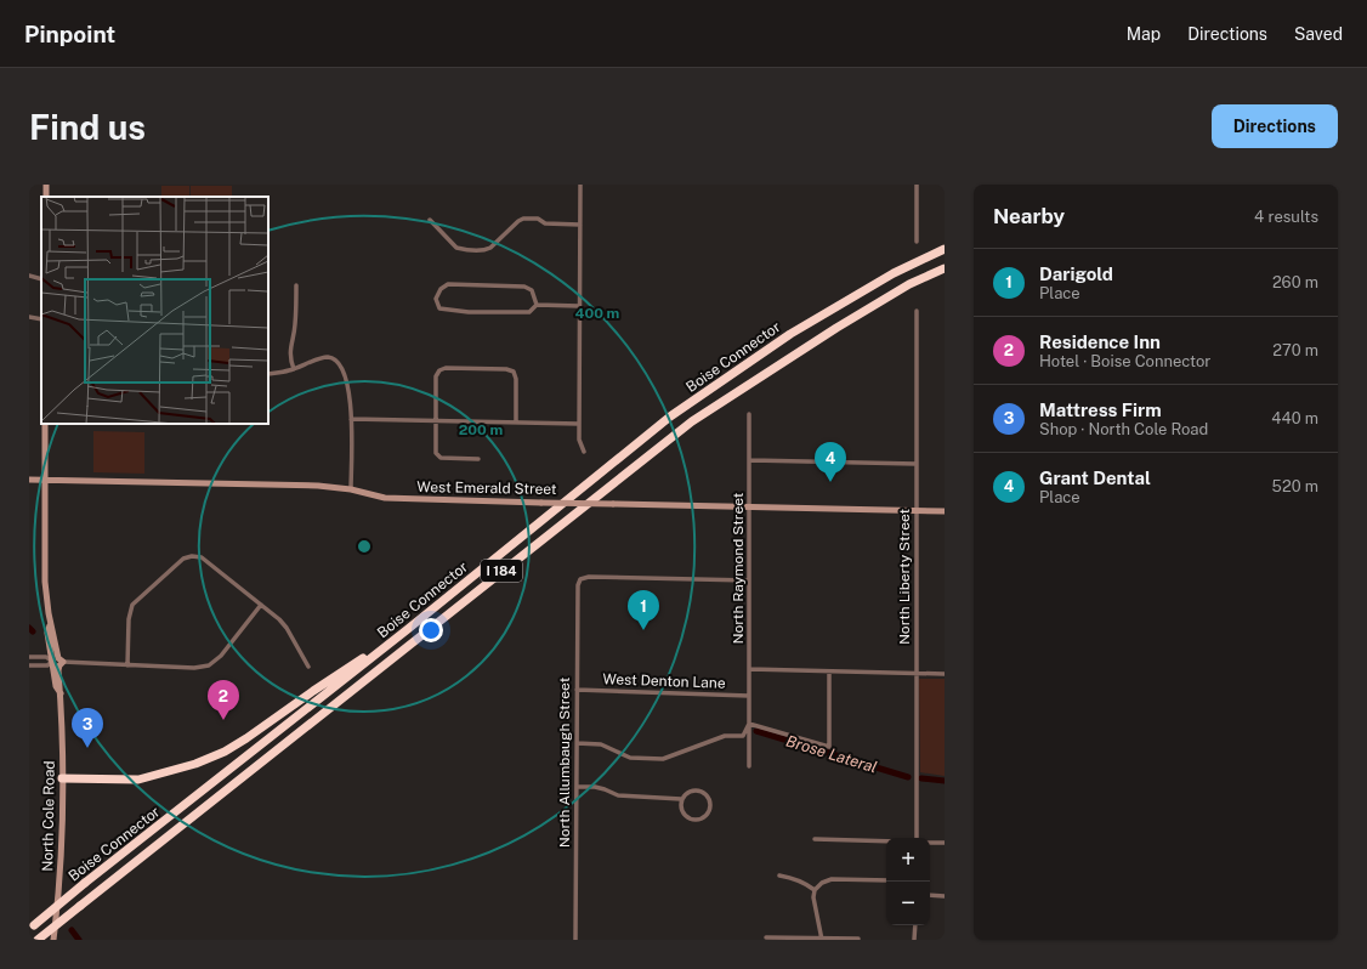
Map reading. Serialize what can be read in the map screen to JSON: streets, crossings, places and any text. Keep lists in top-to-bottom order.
{
  "streets": {
    "highway": ["Boise Connector", "I 184"],
    "main road": ["West Emerald Street", "North Cole Road"],
    "street": [
      "North Raymond Street",
      "North Liberty Street",
      "West Denton Lane",
      "North Allumbaugh Street"
    ]
  },
  "crossings": [
    ["West Emerald Street", "North Raymond Street"],
    ["West Emerald Street", "North Liberty Street"],
    ["West Emerald Street", "North Cole Road"],
    ["North Raymond Street", "West Denton Lane"],
    ["North Raymond Street", "North Allumbaugh Street"],
    ["West Denton Lane", "North Allumbaugh Street"]
  ],
  "water": ["Brose Lateral"],
  "page": {
    "header": "Pinpoint",
    "nav": ["Map", "Directions", "Saved"],
    "buttons": "Directions",
    "title": "Find us",
    "heading": ["Nearby", "4 results"],
    "list": [
      {
        "mark": "1",
        "name": "Darigold",
        "note": "Place",
        "value": "260 m"
      },
      {
        "mark": "2",
        "name": "Residence Inn",
        "note": "Hotel · Boise Connector",
        "value": "270 m"
      },
      {
        "mark": "3",
        "name": "Mattress Firm",
        "note": "Shop · North Cole Road",
        "value": "440 m"
      },
      {
        "mark": "4",
        "name": "Grant Dental",
        "note": "Place",
        "value": "520 m"
      }
    ],
    "pins": [
      "4",
      "1",
      "2",
      "3"
    ],
    "map_buttons": ["+", "−"]
  },
  "rings": ["400 m", "200 m"]
}
